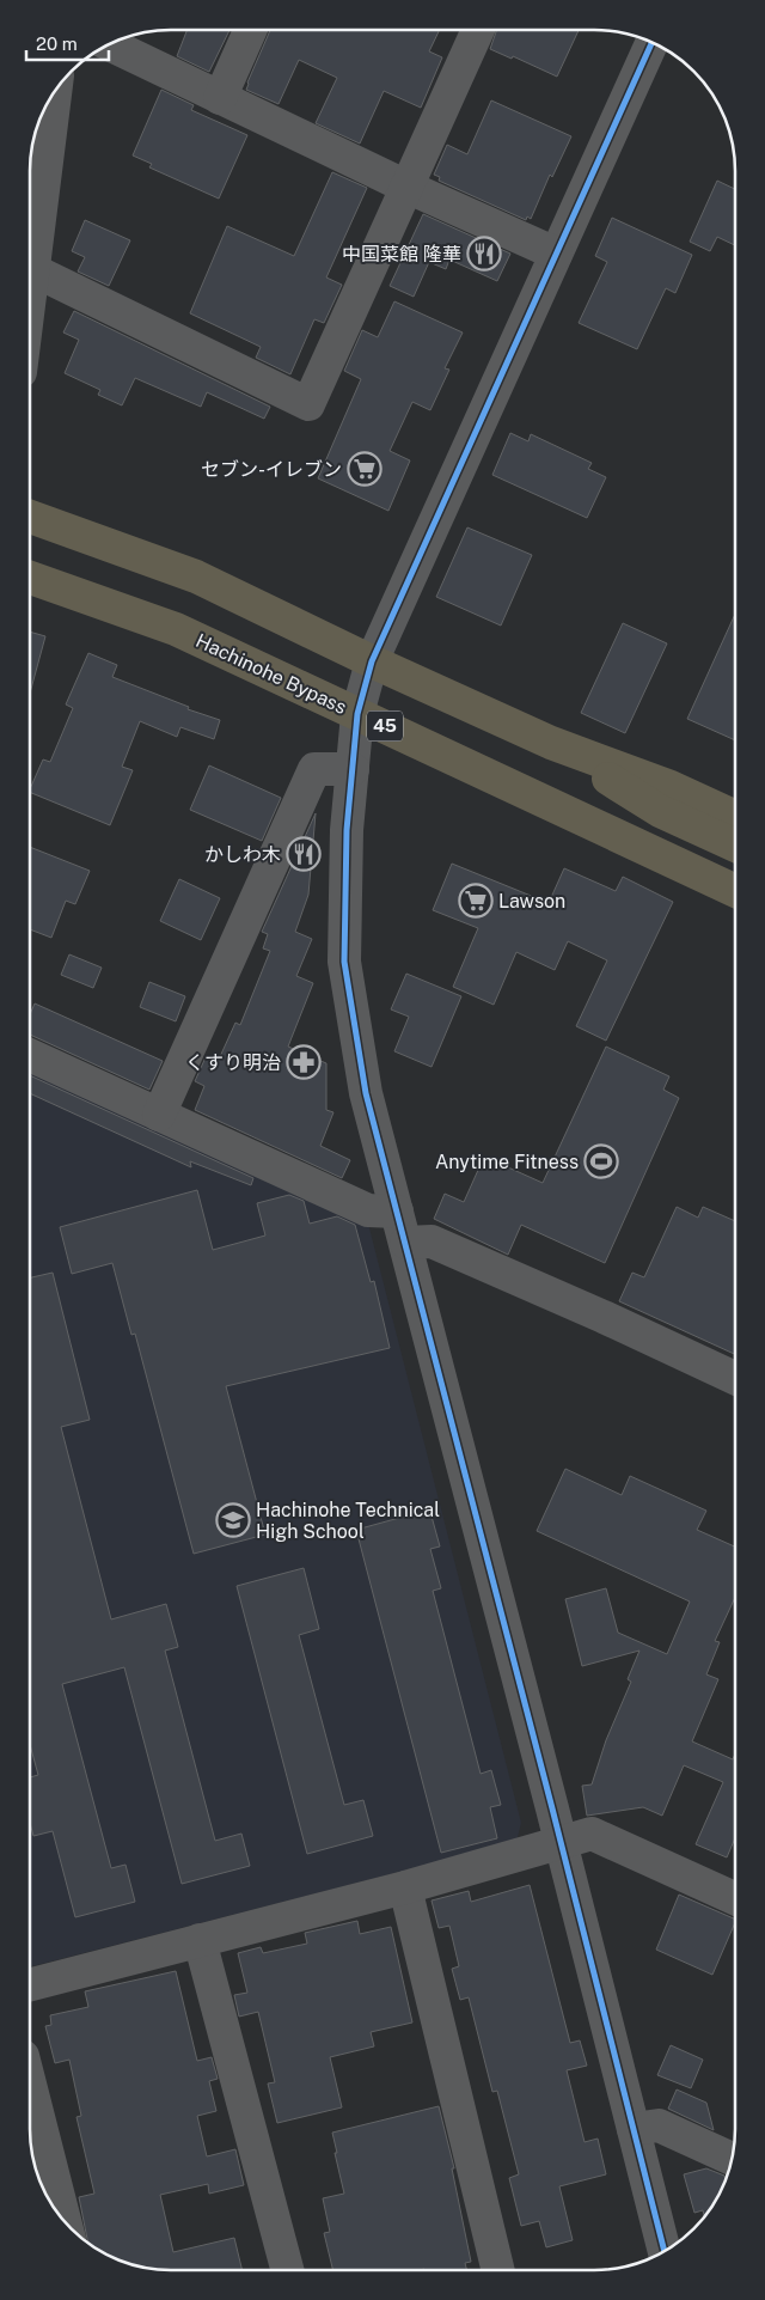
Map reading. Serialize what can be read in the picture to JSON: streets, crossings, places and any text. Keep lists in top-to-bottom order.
{
  "streets": {
    "highway": ["Hachinohe Bypass", "45"]
  },
  "places": {
    "restaurant": ["中国菜館 隆華", "かしわ木"],
    "supermarket": ["セブン-イレブン", "Lawson"],
    "pharmacy": ["くすり明治"],
    "sports": ["Anytime Fitness"],
    "school or university": ["Hachinohe Technical High School"]
  },
  "scale_bar": "20 m"
}
